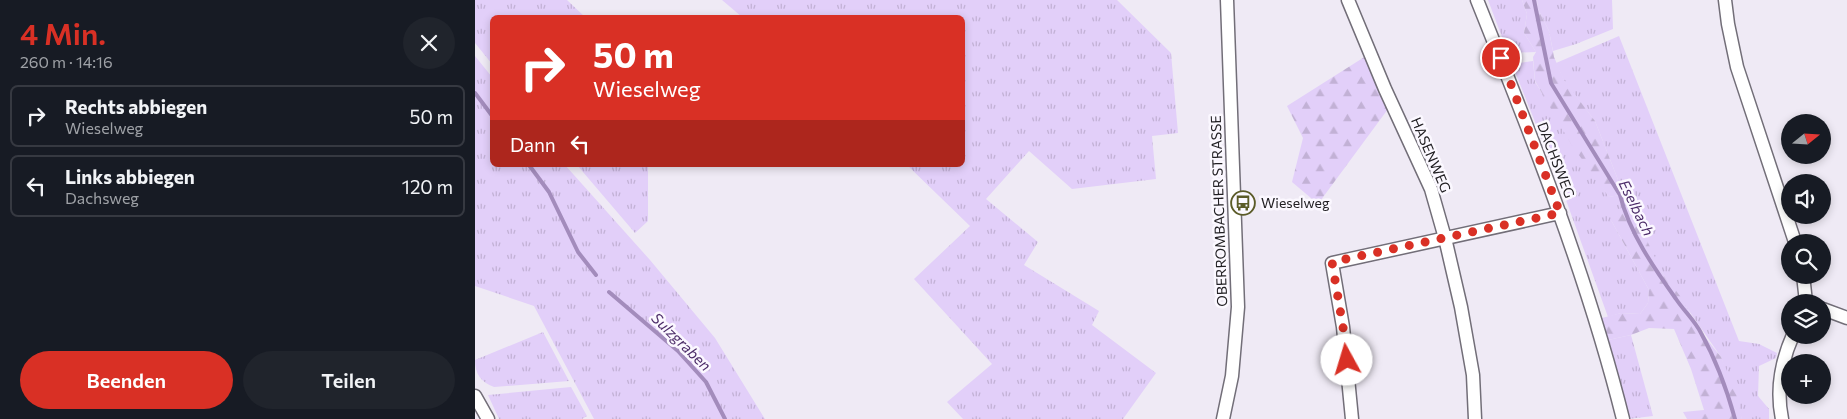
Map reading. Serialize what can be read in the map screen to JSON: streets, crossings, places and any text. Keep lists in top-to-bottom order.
{
  "streets": {
    "street": ["HASENWEG", "DACHSWEG", "OBERROMBACHER STRASSE"]
  },
  "water": ["Eselbach", "Sulzgraben"],
  "places": {
    "bus stop": ["Wieselweg"]
  },
  "north": "right",
  "page": {
    "heading": ["4 Min.", "260 m · 14:16"],
    "turn": ["50 m", "Wieselweg"],
    "list": [
      {
        "name": "Rechts abbiegen",
        "note": "Wieselweg",
        "value": "50 m"
      },
      {
        "name": "Links abbiegen",
        "note": "Dachsweg",
        "value": "120 m"
      }
    ],
    "map_buttons": "+",
    "then": "Dann",
    "buttons": ["Beenden", "Teilen"]
  }
}
